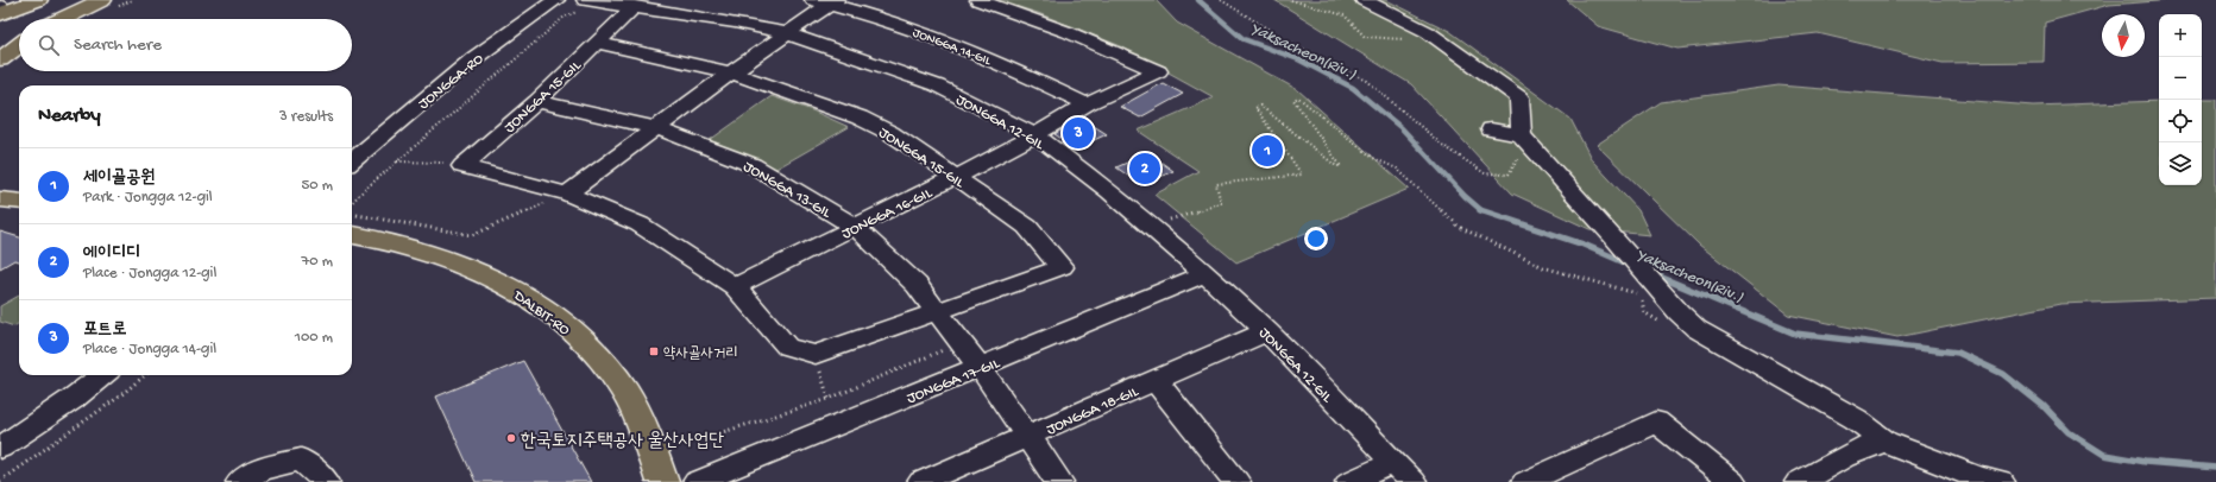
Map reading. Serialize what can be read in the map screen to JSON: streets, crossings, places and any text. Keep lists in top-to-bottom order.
{
  "streets": {
    "main road": ["DALBIT-RO"],
    "street": [
      "JONGGA 14-GIL",
      "JONGGA-RO",
      "JONGGA 15-GIL",
      "JONGGA 12-GIL",
      "JONGGA 13-GIL",
      "JONGGA 16-GIL",
      "JONGGA 17-GIL",
      "JONGGA 18-GIL"
    ]
  },
  "crossings": [
    ["JONGGA 15-GIL", "JONGGA 13-GIL"],
    ["JONGGA 15-GIL", "JONGGA 16-GIL"],
    ["JONGGA 12-GIL", "JONGGA 16-GIL"],
    ["JONGGA 12-GIL", "JONGGA 17-GIL"],
    ["JONGGA 12-GIL", "JONGGA 18-GIL"],
    ["JONGGA 13-GIL", "JONGGA 16-GIL"],
    ["JONGGA 13-GIL", "JONGGA 17-GIL"],
    ["JONGGA 13-GIL", "JONGGA 18-GIL"]
  ],
  "water": ["Yaksacheon(Riv.)"],
  "places": {
    "transit": ["약사골사거리"],
    "other": ["한국토지주택공사 울산사업단"]
  },
  "north": "bottom",
  "page": {
    "map_buttons": ["+", "−"],
    "search": "Search here",
    "heading": ["Nearby", "3 results"],
    "pins": ["3", "1", "2"],
    "list": [
      {
        "mark": "1",
        "name": "세이골공원",
        "note": "Park · Jongga 12-gil",
        "value": "50 m"
      },
      {
        "mark": "2",
        "name": "에이디디",
        "note": "Place · Jongga 12-gil",
        "value": "70 m"
      },
      {
        "mark": "3",
        "name": "포트로",
        "note": "Place · Jongga 14-gil",
        "value": "100 m"
      }
    ]
  }
}
